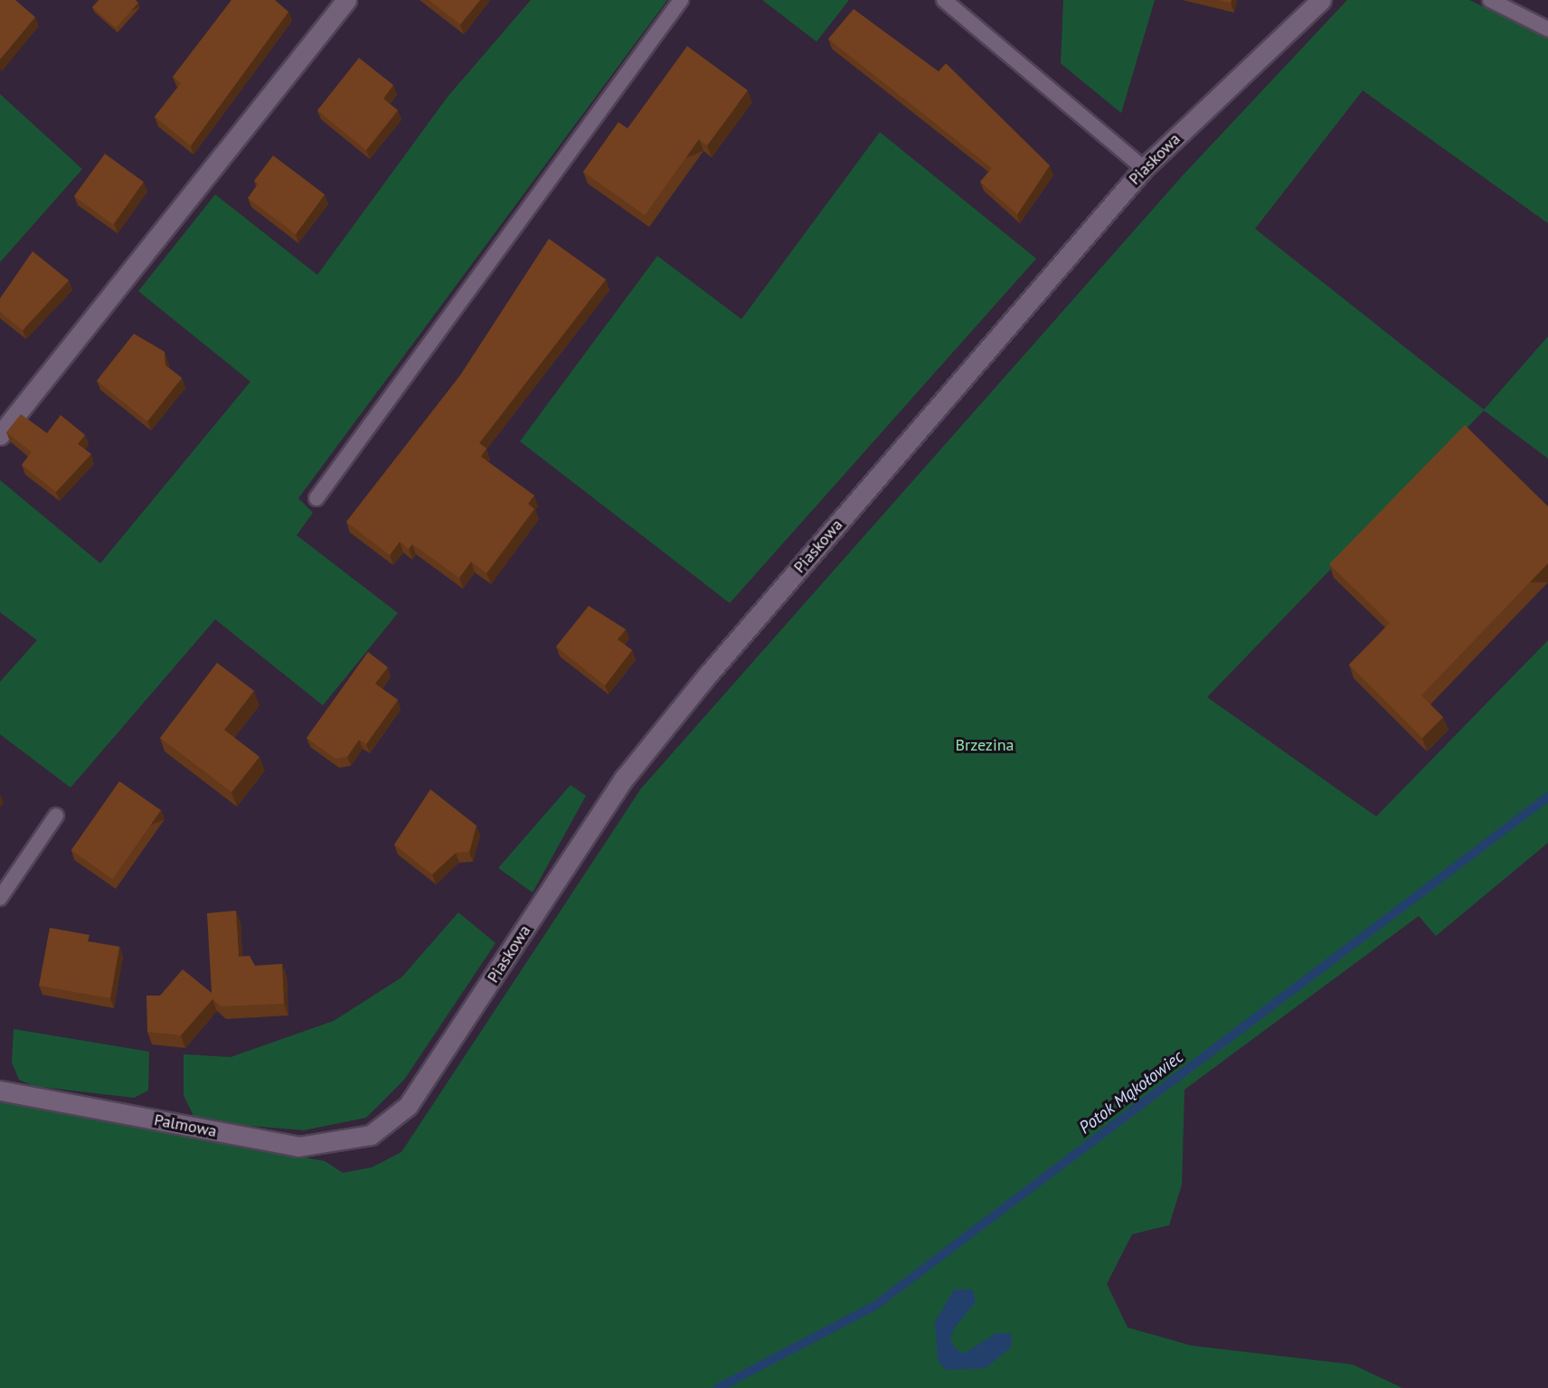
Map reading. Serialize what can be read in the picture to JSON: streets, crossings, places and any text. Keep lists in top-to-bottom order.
{
  "streets": {
    "street": ["Piaskowa", "Palmowa"]
  },
  "crossings": [
    ["Piaskowa", "Palmowa"]
  ],
  "water": ["Potok Mąkołowiec"],
  "parks": ["Brzezina"]
}
